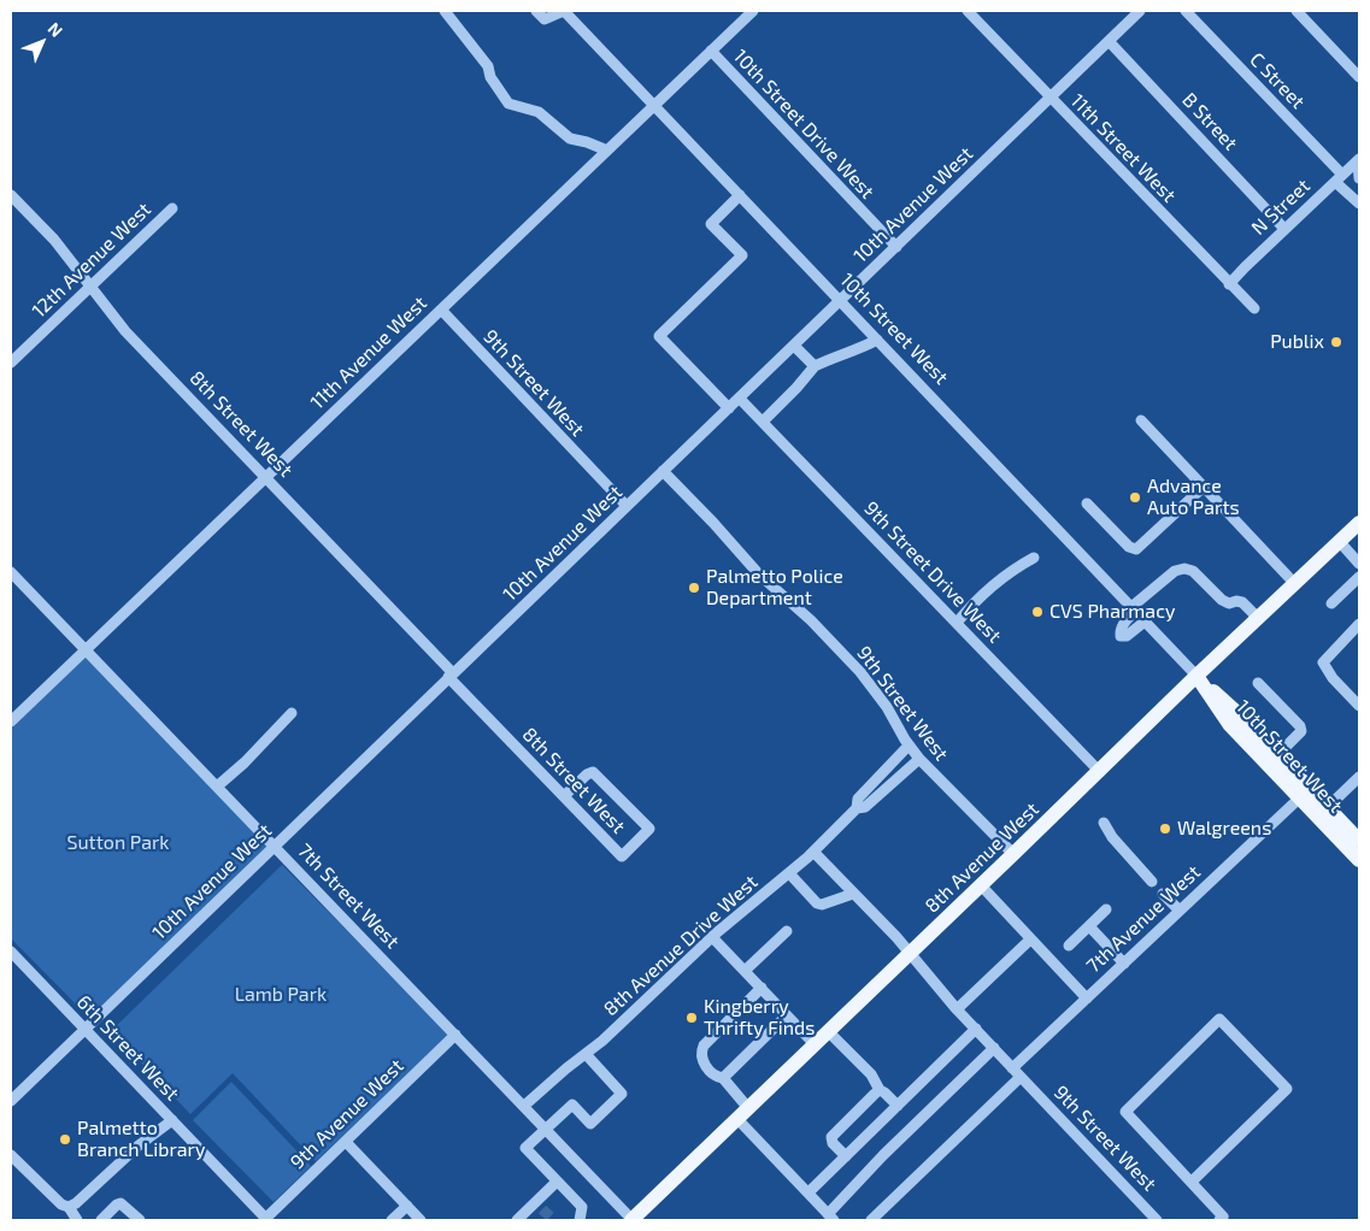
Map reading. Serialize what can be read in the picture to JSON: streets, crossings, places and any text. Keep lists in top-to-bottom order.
{
  "streets": {
    "main road": ["10th Street West", "8th Avenue West"],
    "street": [
      "C Street",
      "B Street",
      "10th Street Drive West",
      "11th Street West",
      "10th Avenue West",
      "N Street",
      "12th Avenue West",
      "11th Avenue West",
      "9th Street West",
      "8th Street West",
      "9th Street Drive West",
      "7th Street West",
      "7th Avenue West",
      "8th Avenue Drive West",
      "6th Street West",
      "9th Avenue West"
    ]
  },
  "crossings": [
    ["C Street", "N Street"],
    ["B Street", "10th Avenue West"],
    ["B Street", "N Street"],
    ["10th Street Drive West", "10th Avenue West"],
    ["10th Street Drive West", "11th Avenue West"],
    ["11th Street West", "10th Avenue West"],
    ["11th Street West", "N Street"],
    ["10th Avenue West", "10th Street West"],
    ["10th Avenue West", "9th Street West"],
    ["10th Avenue West", "8th Street West"],
    ["10th Avenue West", "9th Street Drive West"],
    ["10th Avenue West", "7th Street West"],
    ["10th Avenue West", "6th Street West"],
    ["12th Avenue West", "8th Street West"],
    ["10th Street West", "11th Avenue West"],
    ["10th Street West", "8th Avenue West"],
    ["10th Street West", "7th Avenue West"],
    ["11th Avenue West", "9th Street West"],
    ["11th Avenue West", "8th Street West"],
    ["11th Avenue West", "7th Street West"],
    ["9th Street West", "8th Avenue West"],
    ["9th Street West", "7th Avenue West"],
    ["9th Street West", "8th Avenue Drive West"],
    ["9th Street Drive West", "8th Avenue West"],
    ["8th Avenue West", "7th Street West"],
    ["7th Street West", "8th Avenue Drive West"],
    ["7th Street West", "9th Avenue West"],
    ["6th Street West", "9th Avenue West"]
  ],
  "parks": ["Sutton Park", "Lamb Park"],
  "places": [
    "Publix",
    "Advance Auto Parts",
    "Palmetto Police Department",
    "CVS Pharmacy",
    "Walgreens",
    "Kingberry Thrifty Finds",
    "Palmetto Branch Library"
  ],
  "north": "top right"
}
